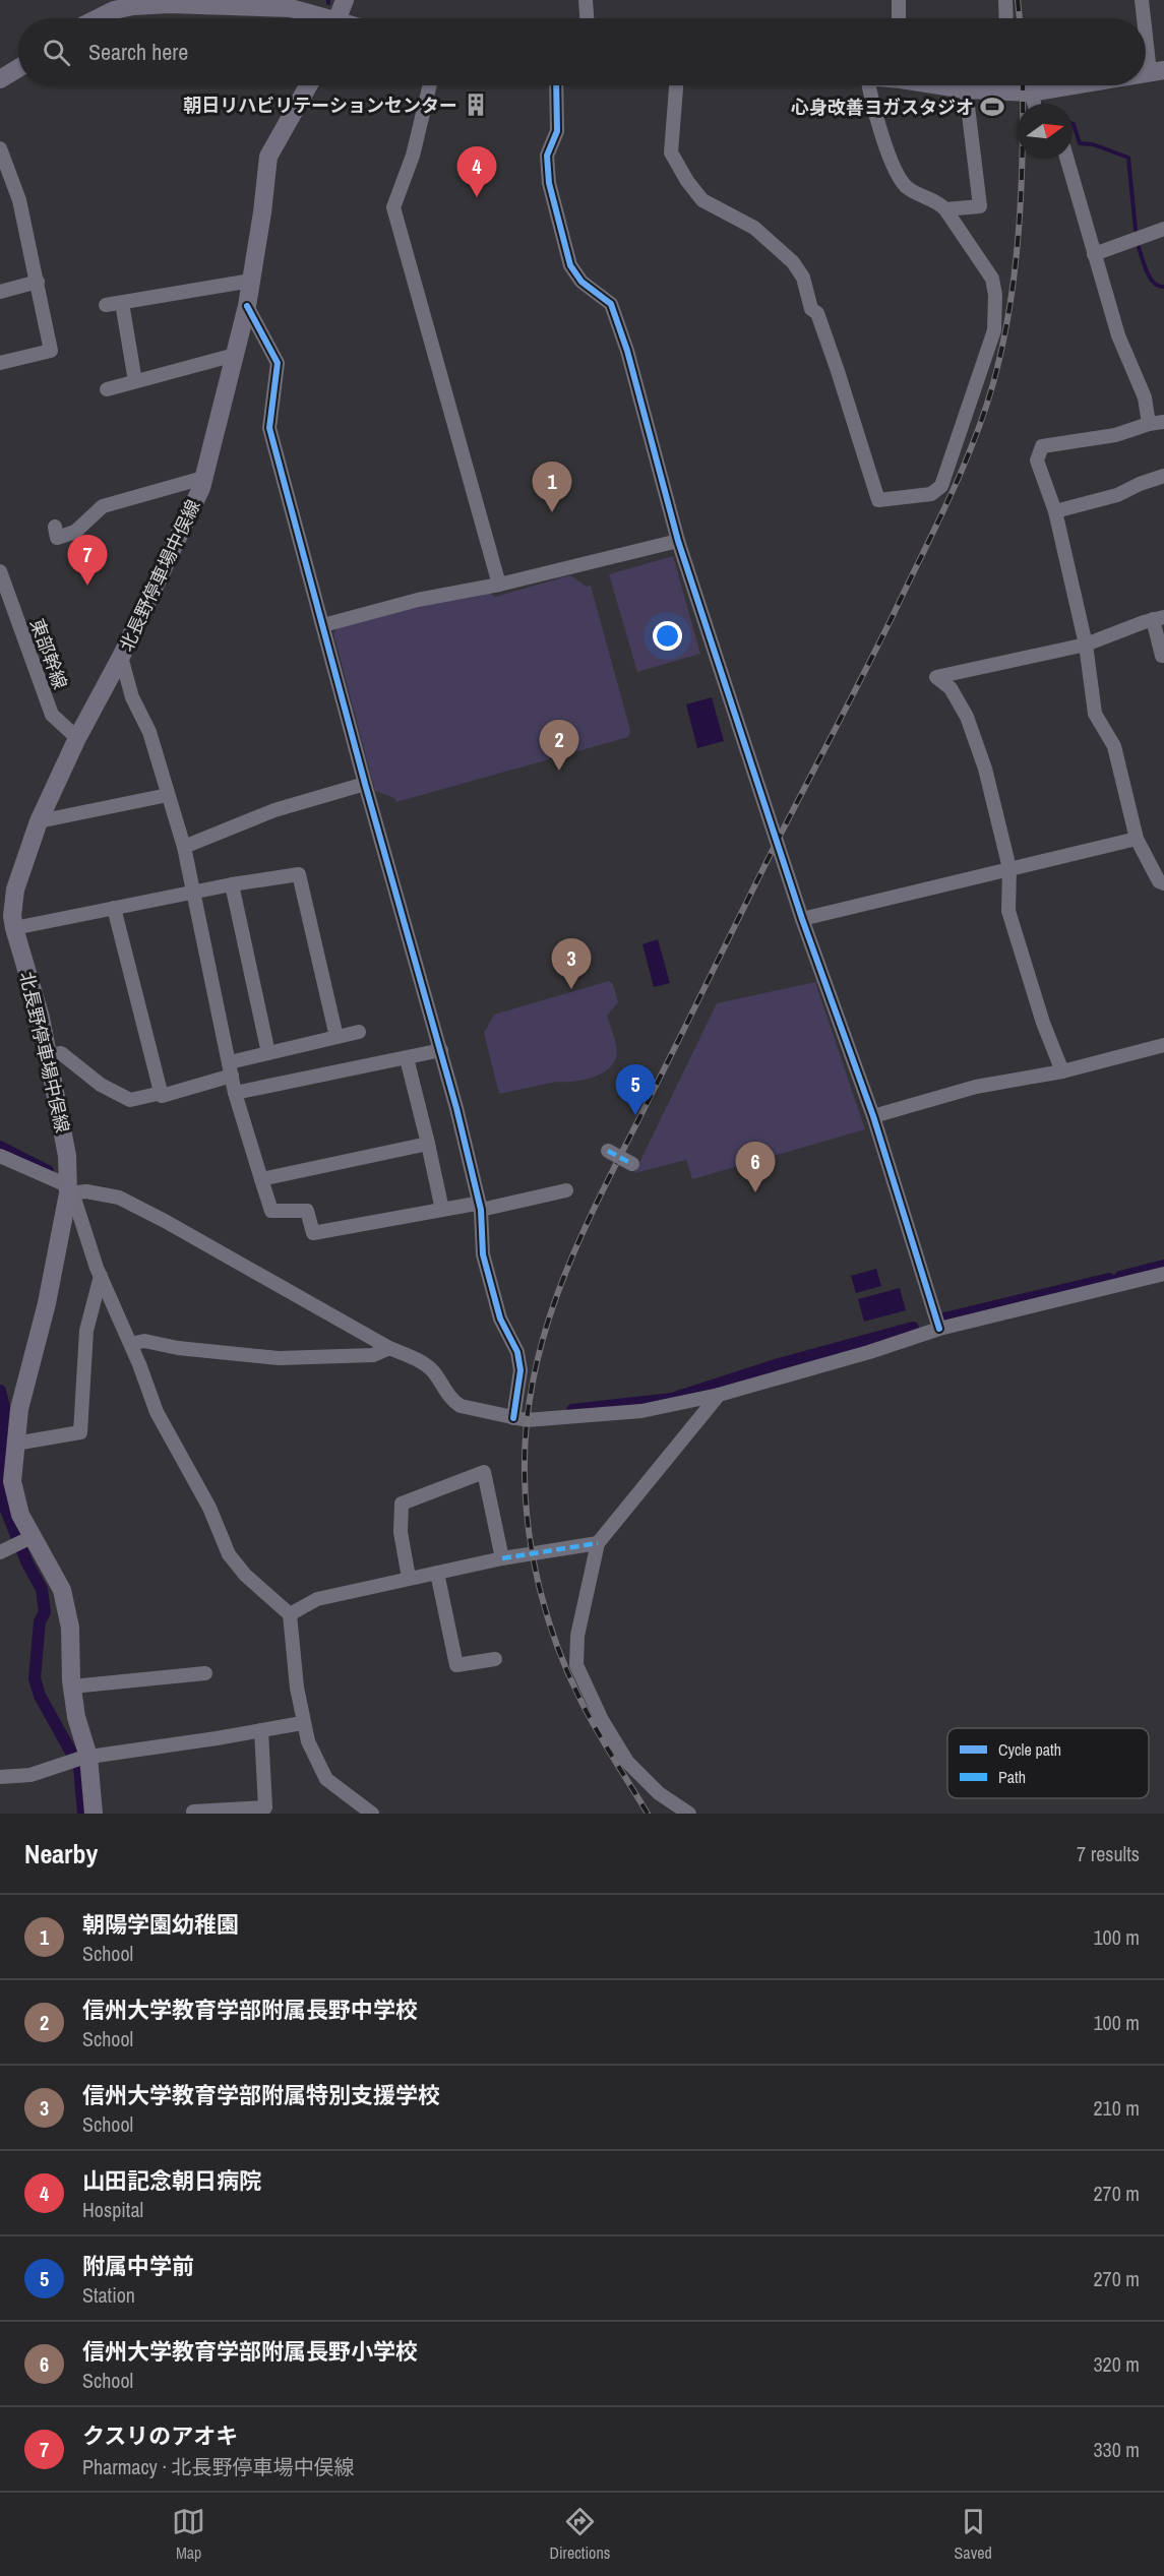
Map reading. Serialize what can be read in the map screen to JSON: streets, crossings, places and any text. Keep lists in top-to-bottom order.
{
  "streets": {
    "main road": ["北長野停車場中俣線"],
    "street": ["東部幹線"]
  },
  "crossings": [
    ["北長野停車場中俣線", "東部幹線"]
  ],
  "places": {
    "building": ["朝日リハビリテーションセンター"],
    "sports": ["心身改善ヨガスタジオ"]
  },
  "legend": ["Cycle path", "Path"],
  "north": "right",
  "page": {
    "search": "Search here",
    "pins": [
      "4",
      "1",
      "7",
      "2",
      "3",
      "5",
      "6"
    ],
    "heading": ["Nearby", "7 results"],
    "list": [
      {
        "mark": "1",
        "name": "朝陽学園幼稚園",
        "note": "School",
        "value": "100 m"
      },
      {
        "mark": "2",
        "name": "信州大学教育学部附属長野中学校",
        "note": "School",
        "value": "100 m"
      },
      {
        "mark": "3",
        "name": "信州大学教育学部附属特別支援学校",
        "note": "School",
        "value": "210 m"
      },
      {
        "mark": "4",
        "name": "山田記念朝日病院",
        "note": "Hospital",
        "value": "270 m"
      },
      {
        "mark": "5",
        "name": "附属中学前",
        "note": "Station",
        "value": "270 m"
      },
      {
        "mark": "6",
        "name": "信州大学教育学部附属長野小学校",
        "note": "School",
        "value": "320 m"
      },
      {
        "mark": "7",
        "name": "クスリのアオキ",
        "note": "Pharmacy · 北長野停車場中俣線",
        "value": "330 m"
      }
    ],
    "nav": ["Map", "Directions", "Saved"]
  }
}
